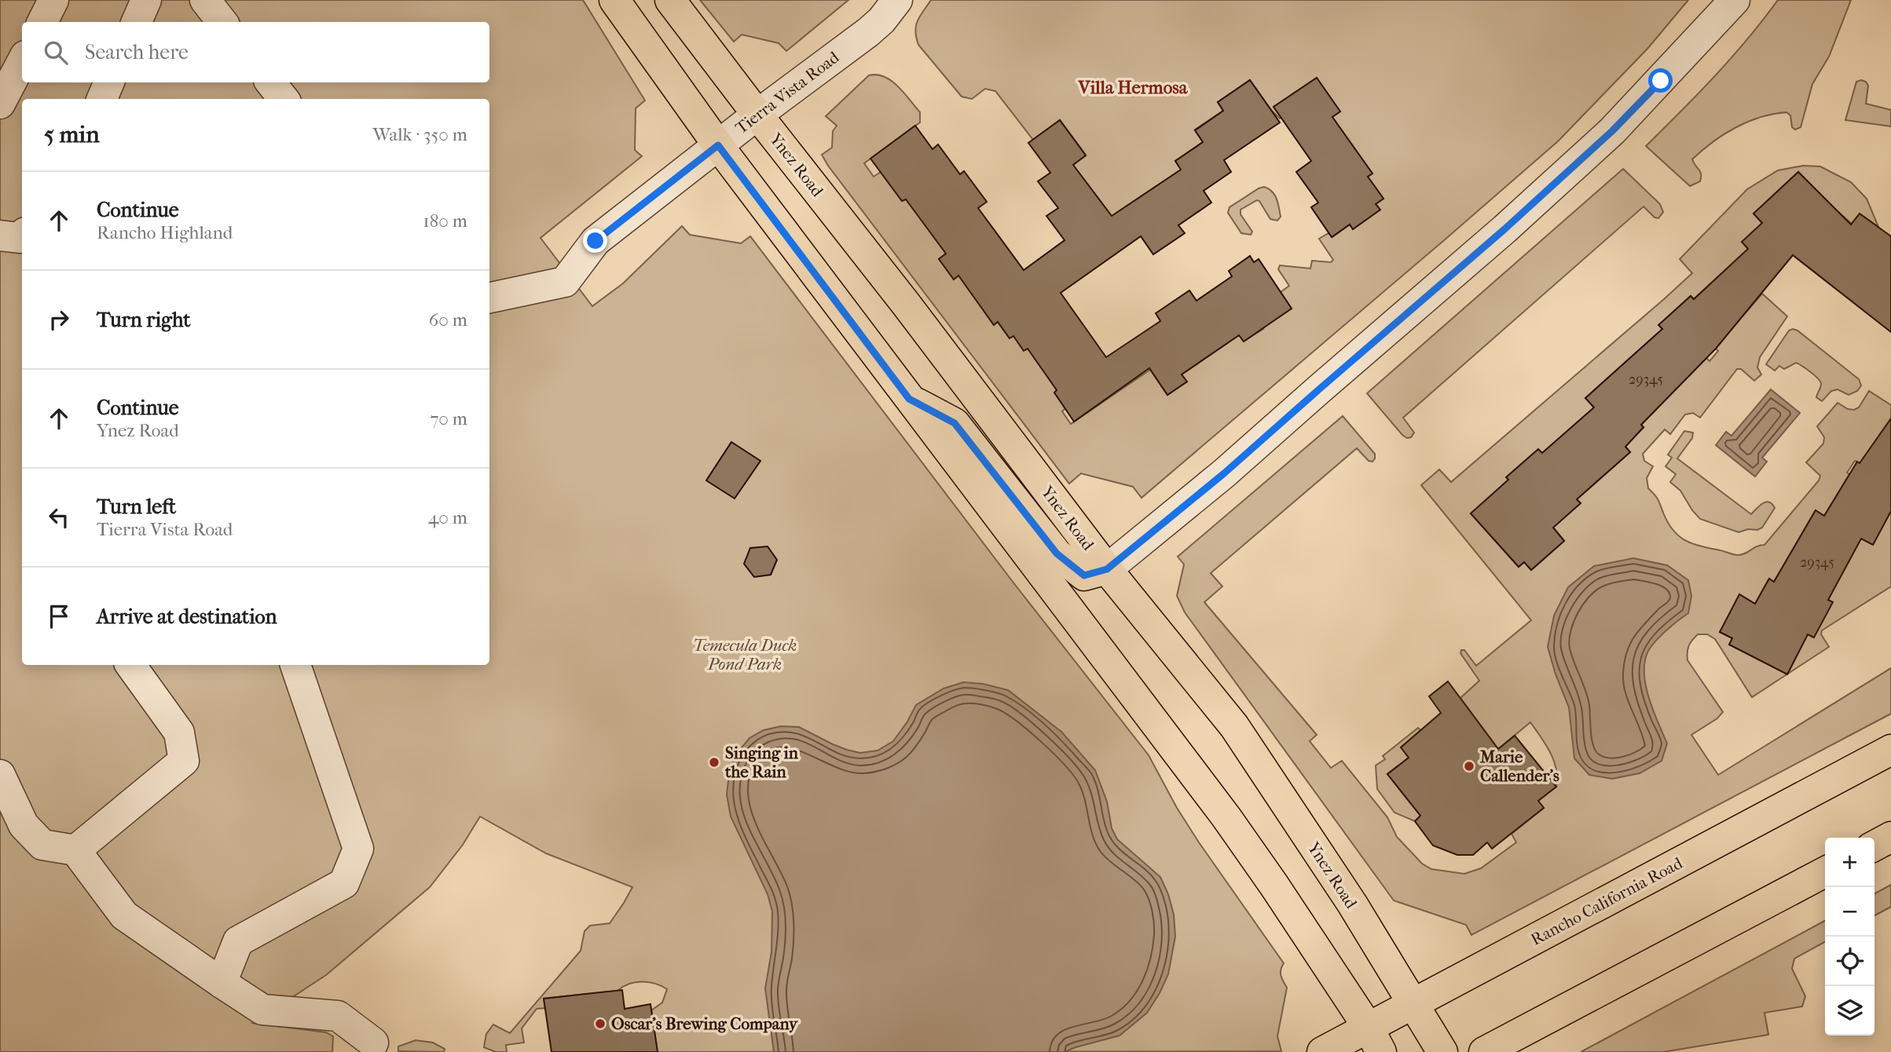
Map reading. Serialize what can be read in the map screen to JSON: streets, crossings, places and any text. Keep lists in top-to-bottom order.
{
  "streets": {
    "main road": ["Ynez Road", "Rancho California Road"],
    "street": ["Tierra Vista Road"]
  },
  "crossings": [
    ["Tierra Vista Road", "Ynez Road"],
    ["Ynez Road", "Rancho California Road"]
  ],
  "districts": ["Villa Hermosa"],
  "parks": ["Temecula Duck Pond Park"],
  "places": ["Singing in the Rain", "Marie Callender's", "Oscar’s Brewing Company"],
  "house_numbers": ["29345", "29345"],
  "page": {
    "search": "Search here",
    "heading": ["5 min", "Walk · 350 m"],
    "list": [
      ["Continue", "Rancho Highland", "180 m"],
      ["Turn right", "60 m"],
      ["Continue", "Ynez Road", "70 m"],
      ["Turn left", "Tierra Vista Road", "40 m"],
      "Arrive at destination"
    ],
    "map_buttons": ["+", "−"]
  }
}
